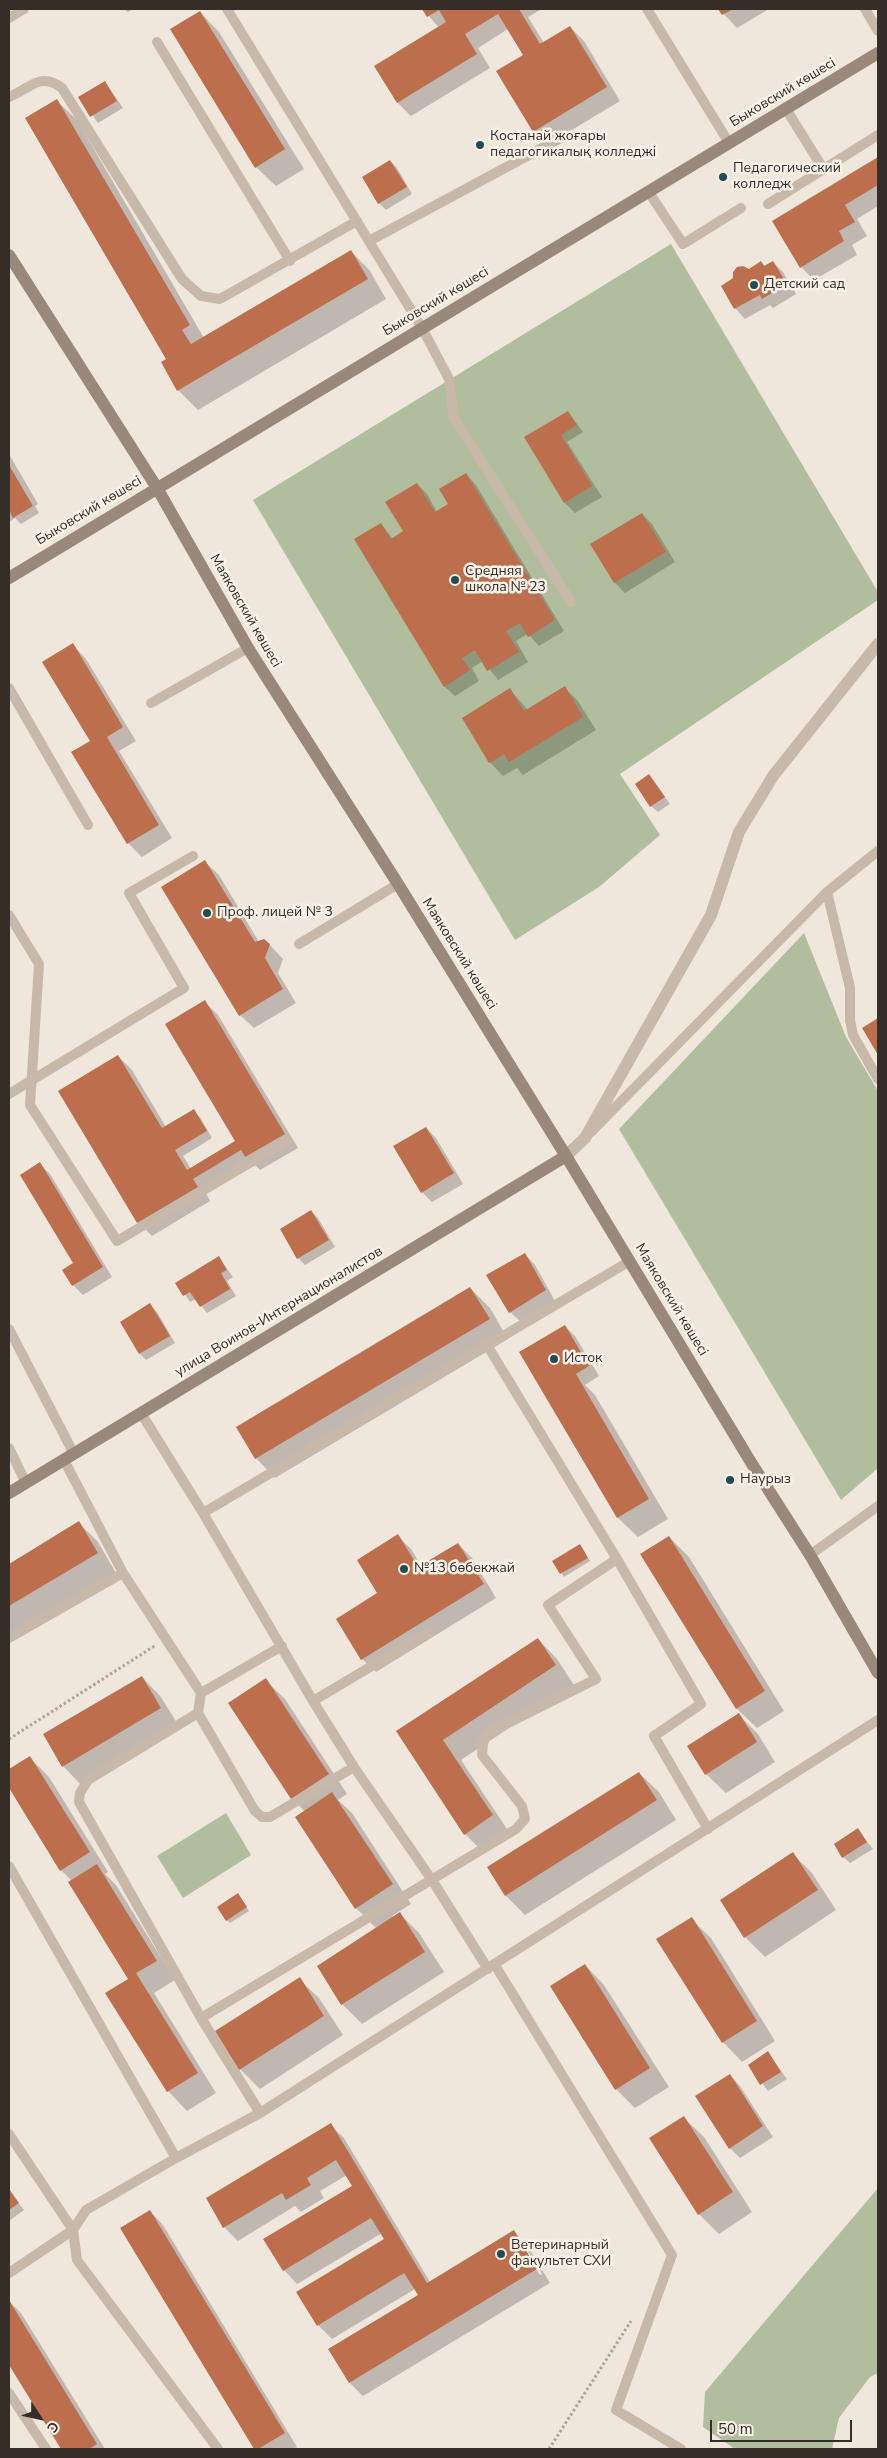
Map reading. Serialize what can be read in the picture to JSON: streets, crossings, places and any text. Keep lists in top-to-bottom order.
{
  "streets": {
    "main road": ["Быковский көшесі", "Маяковский көшесі", "улица Воинов-Интернационалистов"]
  },
  "crossings": [
    ["Быковский көшесі", "Маяковский көшесі"],
    ["Маяковский көшесі", "улица Воинов-Интернационалистов"]
  ],
  "places": [
    "Костанай жоғары педагогикалық колледжі",
    "Педагогический колледж",
    "Детский сад",
    "Средняя школа № 23",
    "Проф. лицей № 3",
    "Исток",
    "Наурыз",
    "№13 бөбекжай",
    "Ветеринарный факультет СХИ"
  ],
  "scale_bar": "50 m",
  "north": "bottom right"
}
